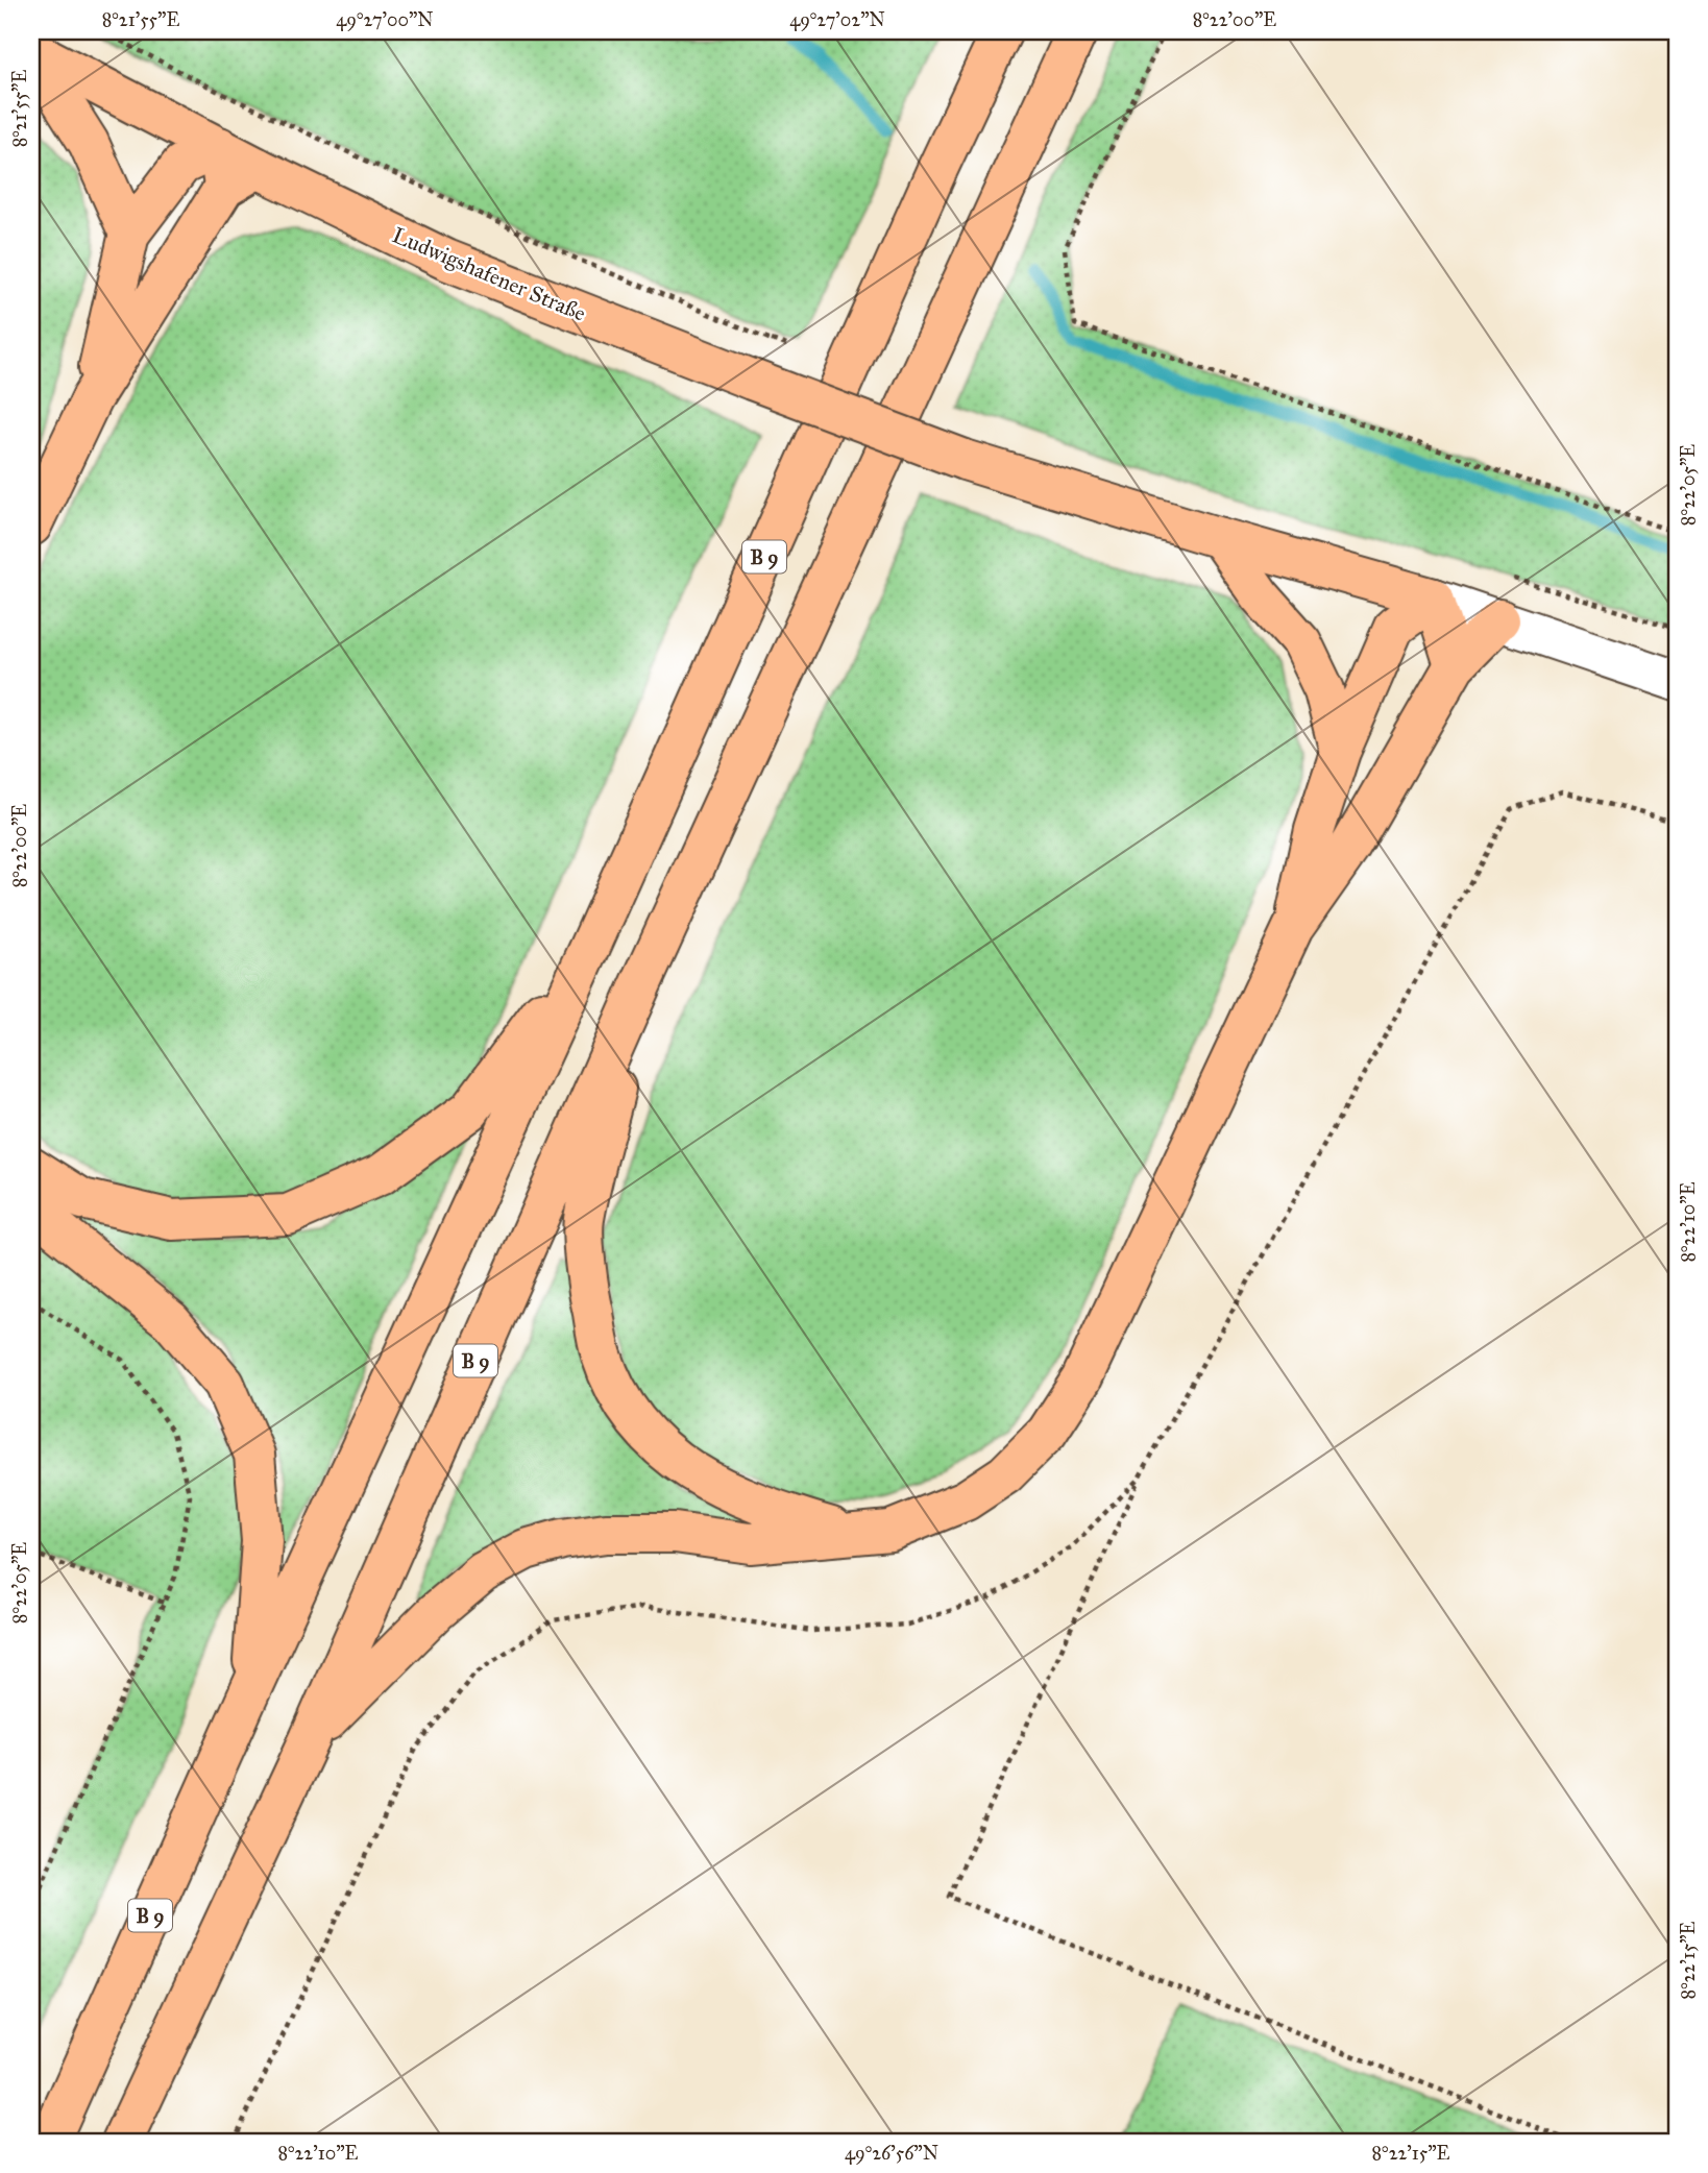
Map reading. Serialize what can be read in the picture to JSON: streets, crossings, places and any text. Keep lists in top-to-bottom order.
{
  "streets": {
    "main road": ["Ludwigshafener Straße", "B 9"]
  },
  "coordinates": [
    "8°21'55\"E",
    "49°27'00\"N",
    "49°27'02\"N",
    "8°22'00\"E",
    "8°22'05\"E",
    "8°22'10\"E",
    "8°22'15\"E",
    "49°26'56\"N"
  ]
}
